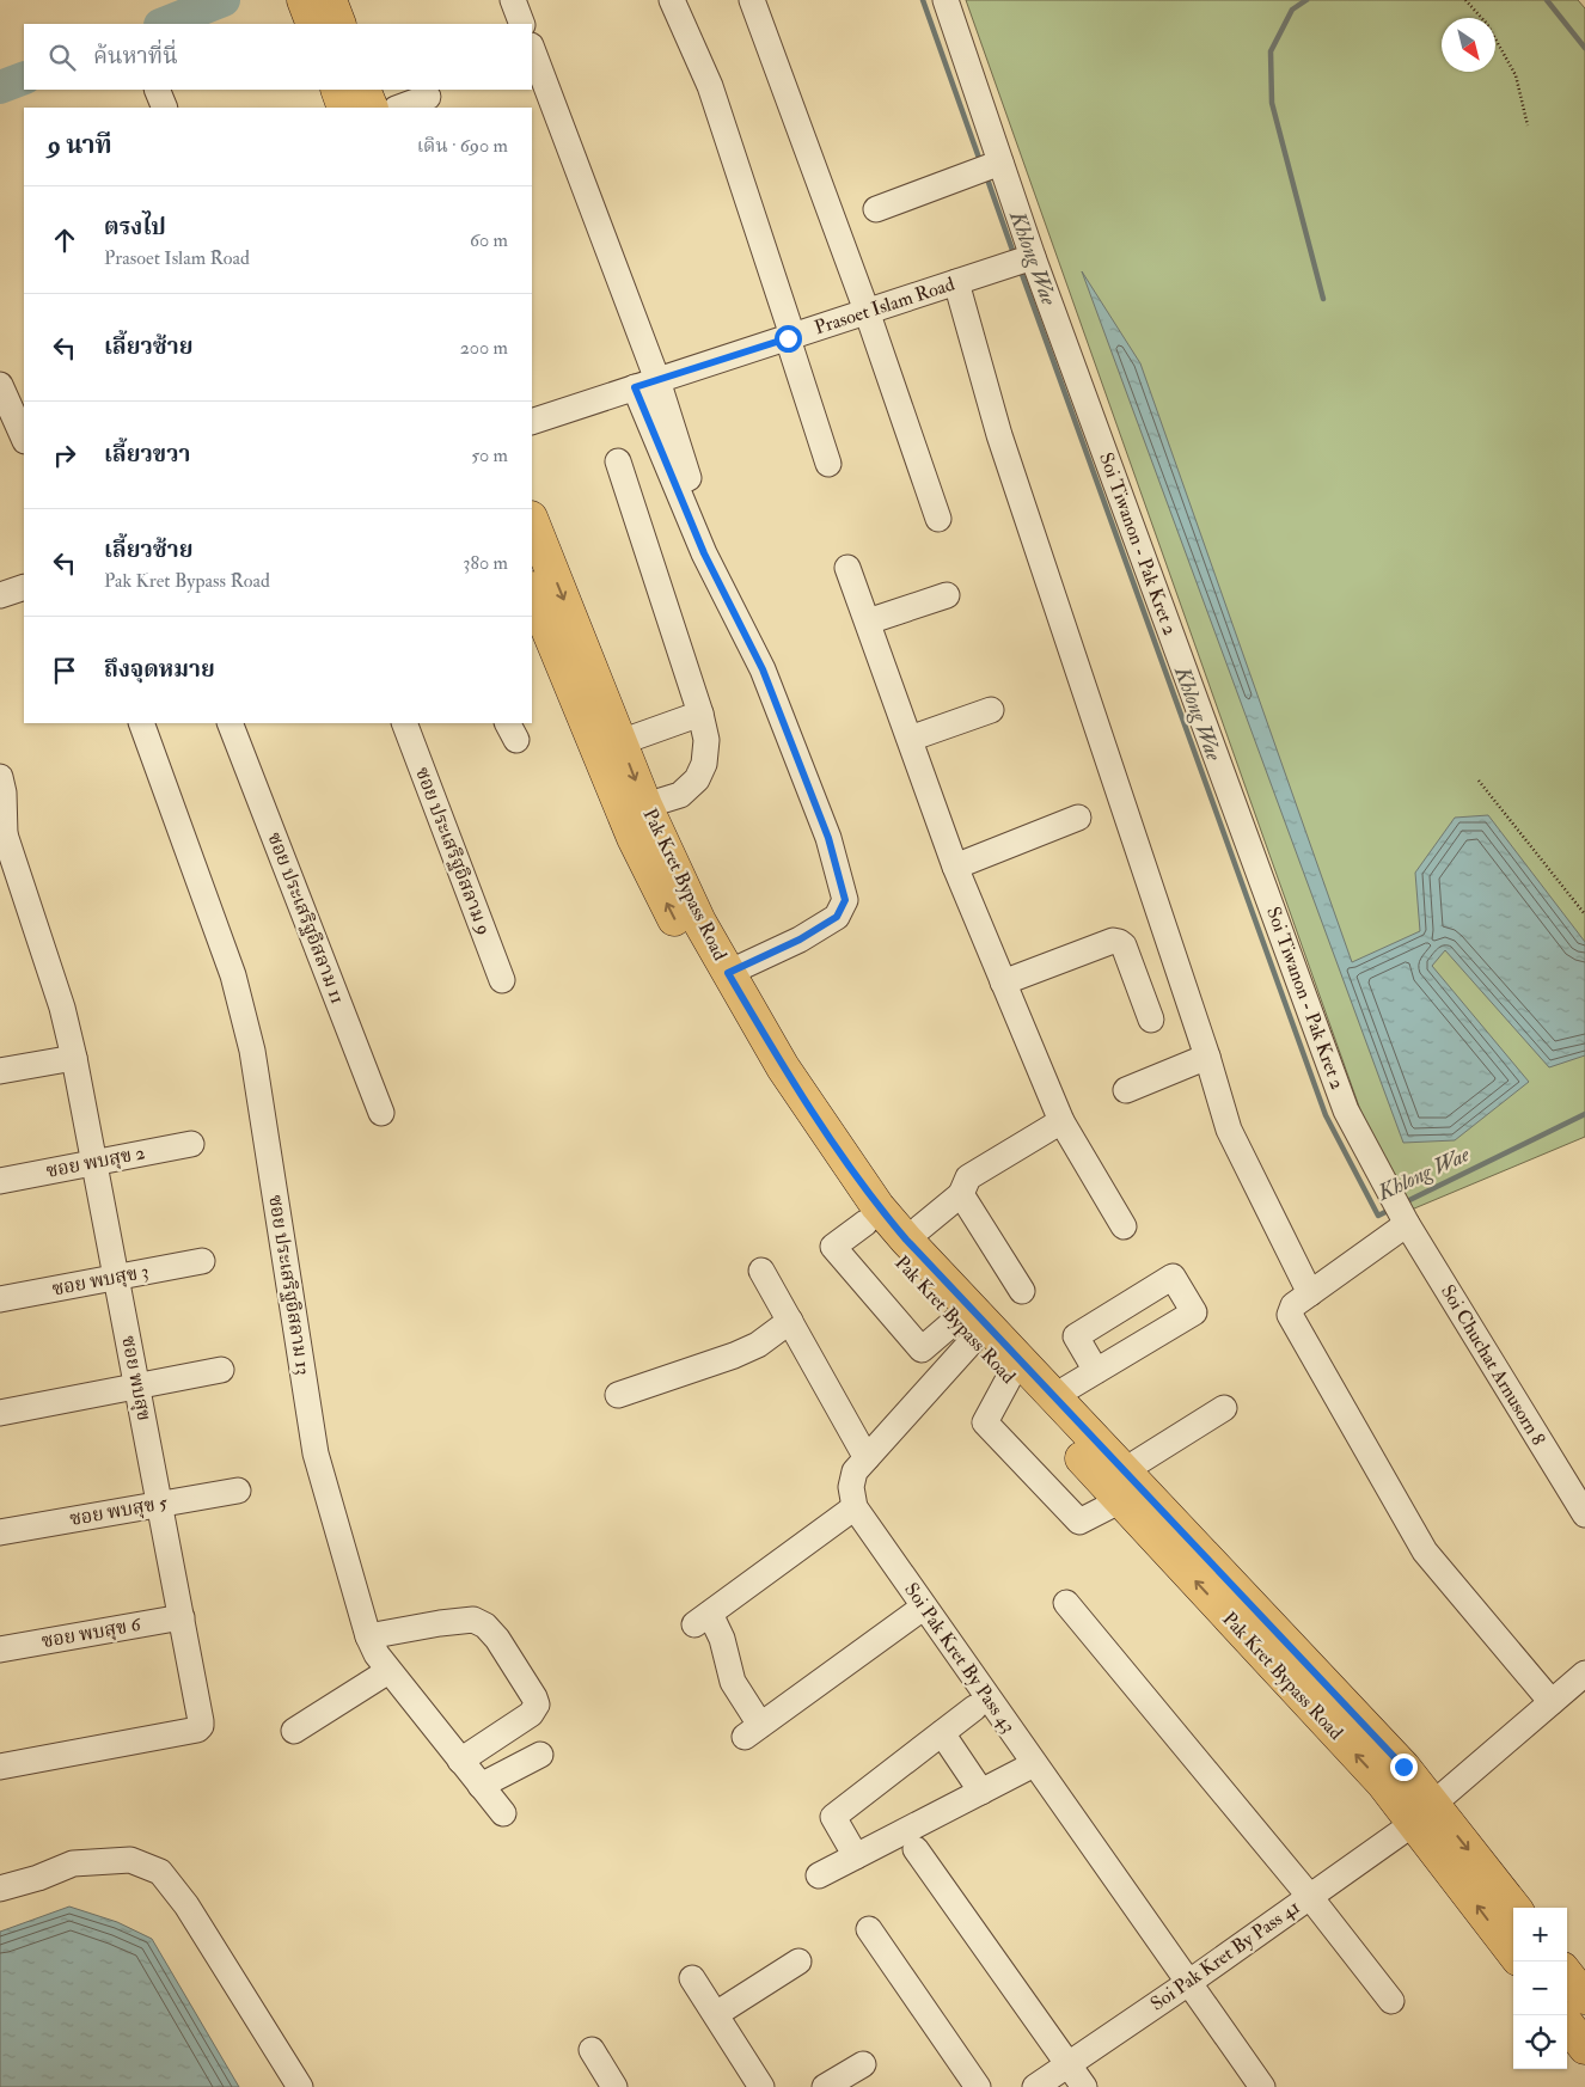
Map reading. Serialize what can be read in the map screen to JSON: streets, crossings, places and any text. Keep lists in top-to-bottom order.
{
  "streets": {
    "main road": ["Pak Kret Bypass Road"],
    "street": [
      "Prasoet Islam Road",
      "Soi Tiwanon - Pak Kret 2",
      "ซอย ประเสริฐอิสลาม 9",
      "ซอย ประเสริฐอิสลาม 11",
      "ซอย พบสุข 2",
      "ซอย พบสุข 3",
      "ซอย ประเสริฐอิสลาม 13",
      "Soi Chuchat Arnusorn 8",
      "ซอย พบสุข",
      "ซอย พบสุข 5",
      "ซอย พบสุข 6",
      "Soi Pak Kret By Pass 43",
      "Soi Pak Kret By Pass 41"
    ]
  },
  "crossings": [
    ["Prasoet Islam Road", "Soi Tiwanon - Pak Kret 2"],
    ["Soi Tiwanon - Pak Kret 2", "Soi Chuchat Arnusorn 8"],
    ["Pak Kret Bypass Road", "Soi Pak Kret By Pass 41"],
    ["ซอย พบสุข 2", "ซอย พบสุข"],
    ["ซอย พบสุข 3", "ซอย พบสุข"],
    ["ซอย พบสุข", "ซอย พบสุข 5"],
    ["ซอย พบสุข", "ซอย พบสุข 6"],
    ["Soi Pak Kret By Pass 43", "Soi Pak Kret By Pass 41"]
  ],
  "water": ["Khlong Wae"],
  "north": "bottom right",
  "page": {
    "search": "ค้นหาที่นี่",
    "heading": ["9 นาที", "เดิน · 690 m"],
    "list": [
      ["ตรงไป", "Prasoet Islam Road", "60 m"],
      ["เลี้ยวซ้าย", "200 m"],
      ["เลี้ยวขวา", "50 m"],
      ["เลี้ยวซ้าย", "Pak Kret Bypass Road", "380 m"],
      "ถึงจุดหมาย"
    ],
    "map_buttons": ["+", "−"]
  }
}
